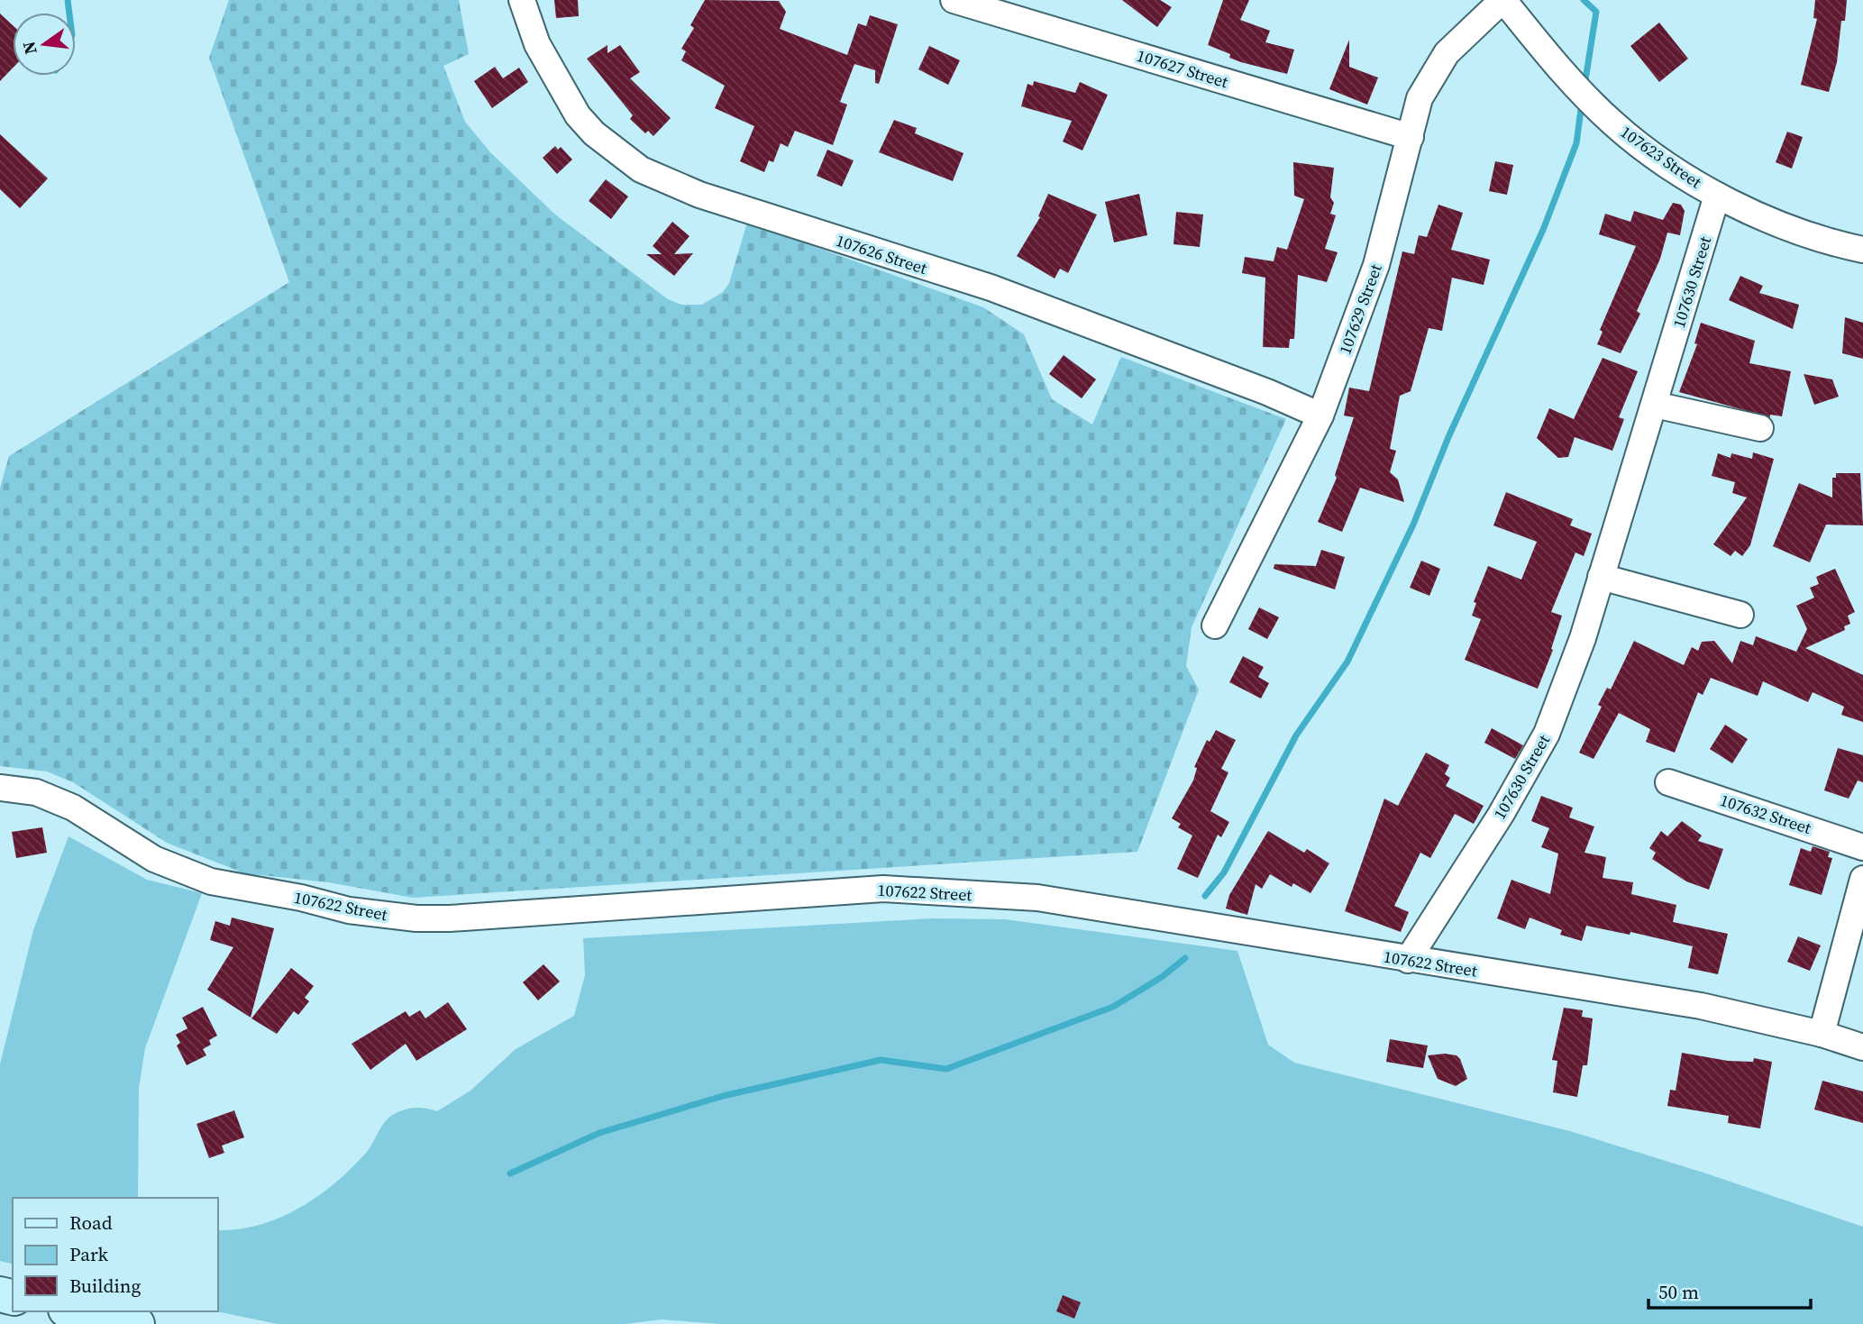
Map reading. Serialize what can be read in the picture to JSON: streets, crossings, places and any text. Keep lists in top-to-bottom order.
{
  "streets": {
    "street": [
      "107627 Street",
      "107623 Street",
      "107626 Street",
      "107630 Street",
      "107629 Street",
      "107632 Street",
      "107622 Street"
    ]
  },
  "crossings": [
    ["107627 Street", "107629 Street"],
    ["107623 Street", "107630 Street"],
    ["107623 Street", "107629 Street"],
    ["107626 Street", "107629 Street"],
    ["107630 Street", "107622 Street"]
  ],
  "legend": ["Road", "Park", "Building"],
  "scale_bar": "50 m",
  "north": "left"
}
